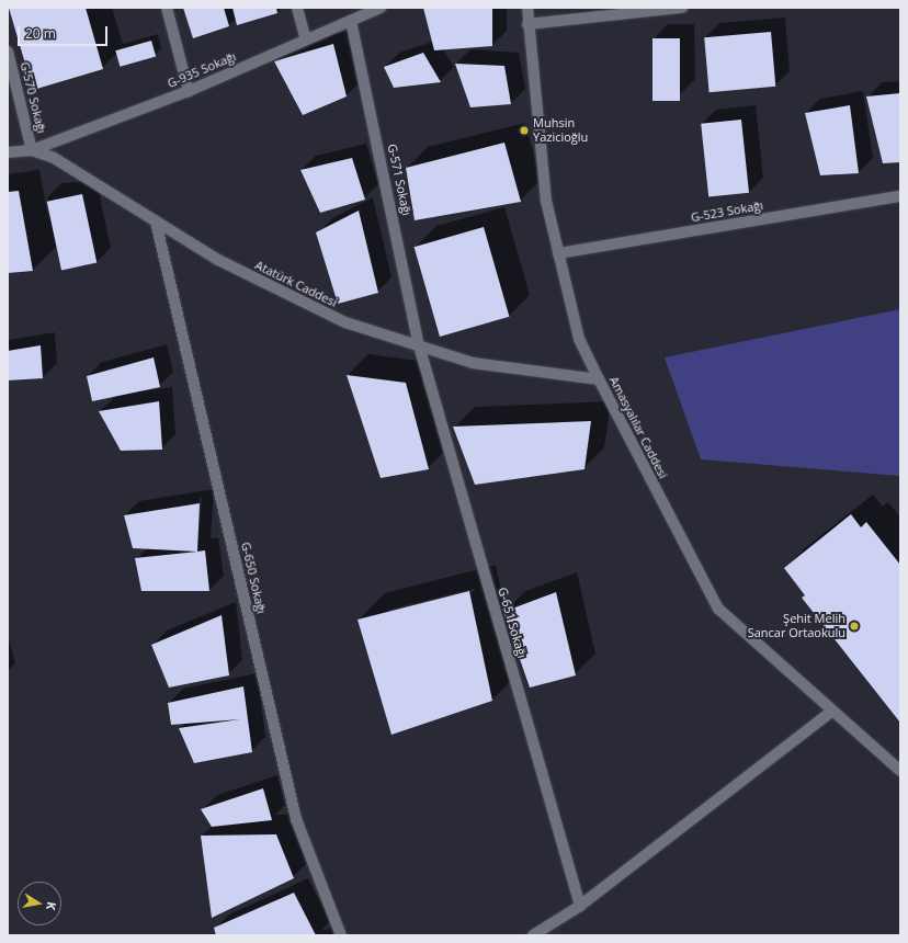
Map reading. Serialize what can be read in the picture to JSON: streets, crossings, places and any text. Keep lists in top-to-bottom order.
{
  "streets": {
    "street": [
      "G-935 Sokağı",
      "G-570 Sokağı",
      "G-571 Sokağı",
      "G-523 Sokağı",
      "Atatürk Caddesi",
      "Amasyalılar Caddesi",
      "G-650 Sokağı",
      "G-651 Sokağı"
    ]
  },
  "crossings": [
    ["G-935 Sokağı", "G-570 Sokağı"],
    ["G-935 Sokağı", "G-571 Sokağı"],
    ["G-935 Sokağı", "Atatürk Caddesi"],
    ["G-570 Sokağı", "Atatürk Caddesi"],
    ["G-571 Sokağı", "Atatürk Caddesi"],
    ["G-571 Sokağı", "G-651 Sokağı"],
    ["G-523 Sokağı", "Amasyalılar Caddesi"],
    ["Atatürk Caddesi", "Amasyalılar Caddesi"],
    ["Atatürk Caddesi", "G-650 Sokağı"],
    ["Atatürk Caddesi", "G-651 Sokağı"]
  ],
  "places": ["Muhsin Yazicioğlu", "Şehit Melih Sancar Ortaokulu"],
  "scale_bar": "20 m",
  "north": "right"
}
